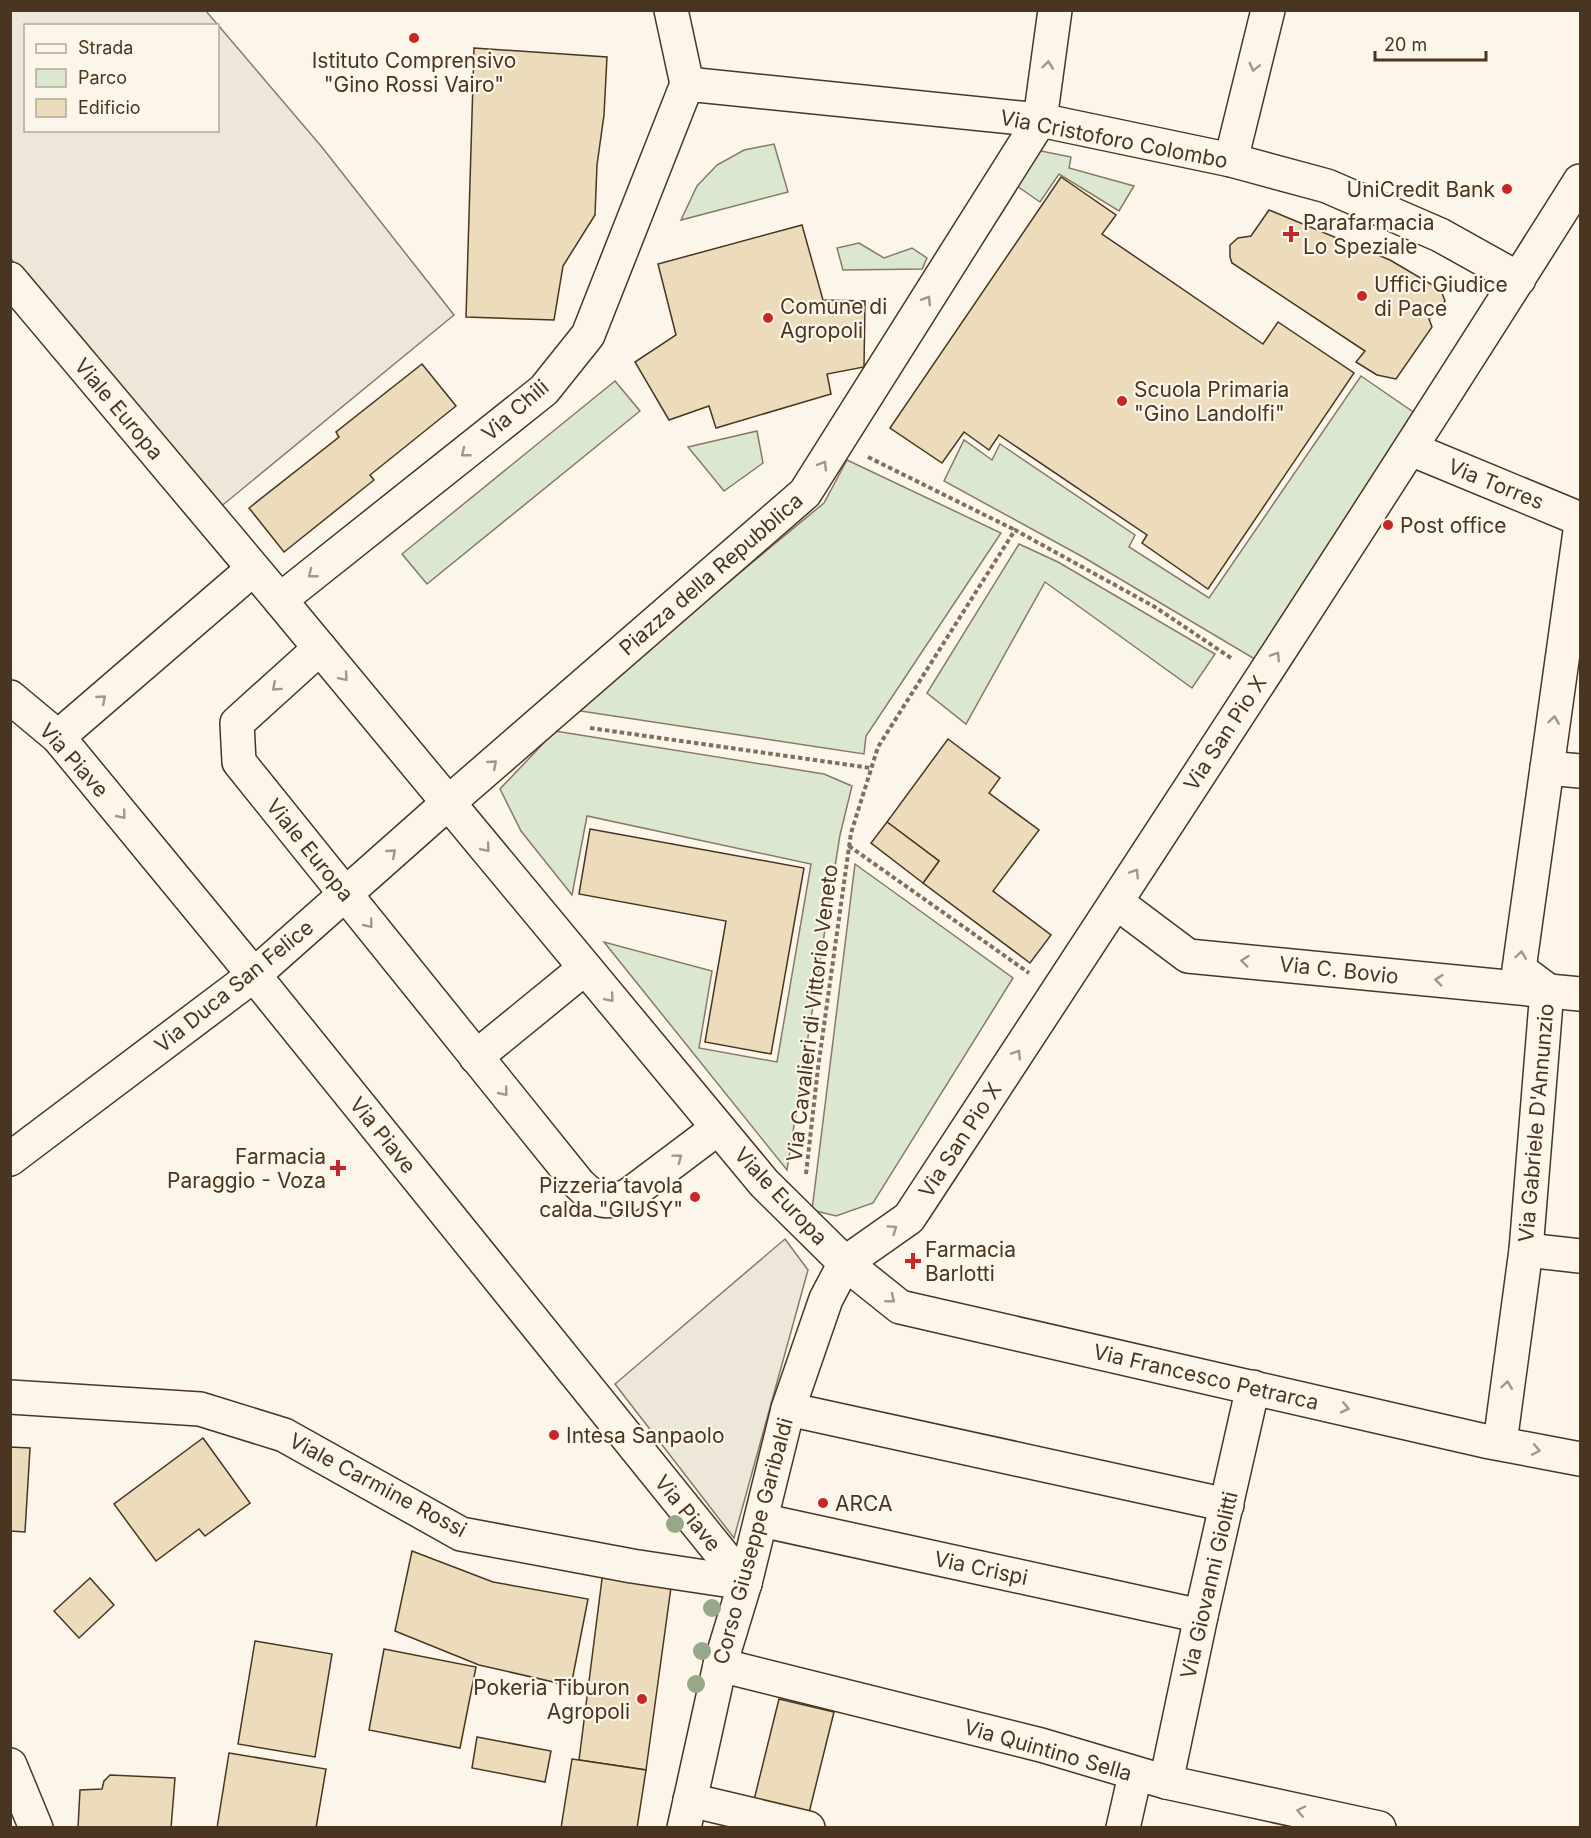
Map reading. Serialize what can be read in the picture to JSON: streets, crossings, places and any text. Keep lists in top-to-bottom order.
{
  "streets": {
    "street": [
      "Via Cristoforo Colombo",
      "Viale Europa",
      "Via Chili",
      "Via Torres",
      "Piazza della Repubblica",
      "Via San Pio X",
      "Via Piave",
      "Via C. Bovio",
      "Via Duca San Felice",
      "Via Gabriele D'Annunzio",
      "Via Francesco Petrarca",
      "Viale Carmine Rossi",
      "Corso Giuseppe Garibaldi",
      "Via Crispi",
      "Via Giovanni Giolitti",
      "Via Quintino Sella"
    ],
    "path": ["Via Cavalieri di Vittorio Veneto"]
  },
  "crossings": [
    ["Via Cristoforo Colombo", "Via Chili"],
    ["Via Cristoforo Colombo", "Piazza della Repubblica"],
    ["Via Cristoforo Colombo", "Via San Pio X"],
    ["Viale Europa", "Via Chili"],
    ["Viale Europa", "Piazza della Repubblica"],
    ["Viale Europa", "Via San Pio X"],
    ["Viale Europa", "Via Duca San Felice"],
    ["Viale Europa", "Via Cavalieri di Vittorio Veneto"],
    ["Viale Europa", "Via Francesco Petrarca"],
    ["Viale Europa", "Corso Giuseppe Garibaldi"],
    ["Via Torres", "Via San Pio X"],
    ["Piazza della Repubblica", "Via Duca San Felice"],
    ["Via San Pio X", "Via C. Bovio"],
    ["Via San Pio X", "Via Cavalieri di Vittorio Veneto"],
    ["Via San Pio X", "Via Francesco Petrarca"],
    ["Via San Pio X", "Corso Giuseppe Garibaldi"],
    ["Via Piave", "Via Duca San Felice"],
    ["Via Piave", "Viale Carmine Rossi"],
    ["Via Piave", "Corso Giuseppe Garibaldi"],
    ["Via C. Bovio", "Via Gabriele D'Annunzio"],
    ["Via Gabriele D'Annunzio", "Via Francesco Petrarca"],
    ["Via Francesco Petrarca", "Corso Giuseppe Garibaldi"],
    ["Via Francesco Petrarca", "Via Giovanni Giolitti"],
    ["Viale Carmine Rossi", "Corso Giuseppe Garibaldi"],
    ["Corso Giuseppe Garibaldi", "Via Crispi"],
    ["Corso Giuseppe Garibaldi", "Via Quintino Sella"],
    ["Via Crispi", "Via Giovanni Giolitti"],
    ["Via Giovanni Giolitti", "Via Quintino Sella"]
  ],
  "one_way": [
    "Viale Europa",
    "Via Chili",
    "Piazza della Repubblica",
    "Via San Pio X",
    "Via C. Bovio",
    "Via Gabriele D'Annunzio"
  ],
  "places": {
    "other": [
      "Istituto Comprensivo \"Gino Rossi Vairo\"",
      "UniCredit Bank",
      "Uffici Giudice di Pace",
      "Comune di Agropoli",
      "Scuola Primaria \"Gino Landolfi\"",
      "Post office",
      "Pizzeria tavola calda \"GIUSY\"",
      "Intesa Sanpaolo",
      "ARCA",
      "Pokeria Tiburon Agropoli"
    ],
    "health": ["Parafarmacia Lo Speziale", "Farmacia Paraggio - Voza", "Farmacia Barlotti"]
  },
  "legend": ["Strada", "Parco", "Edificio"],
  "scale_bar": "20 m"
}
